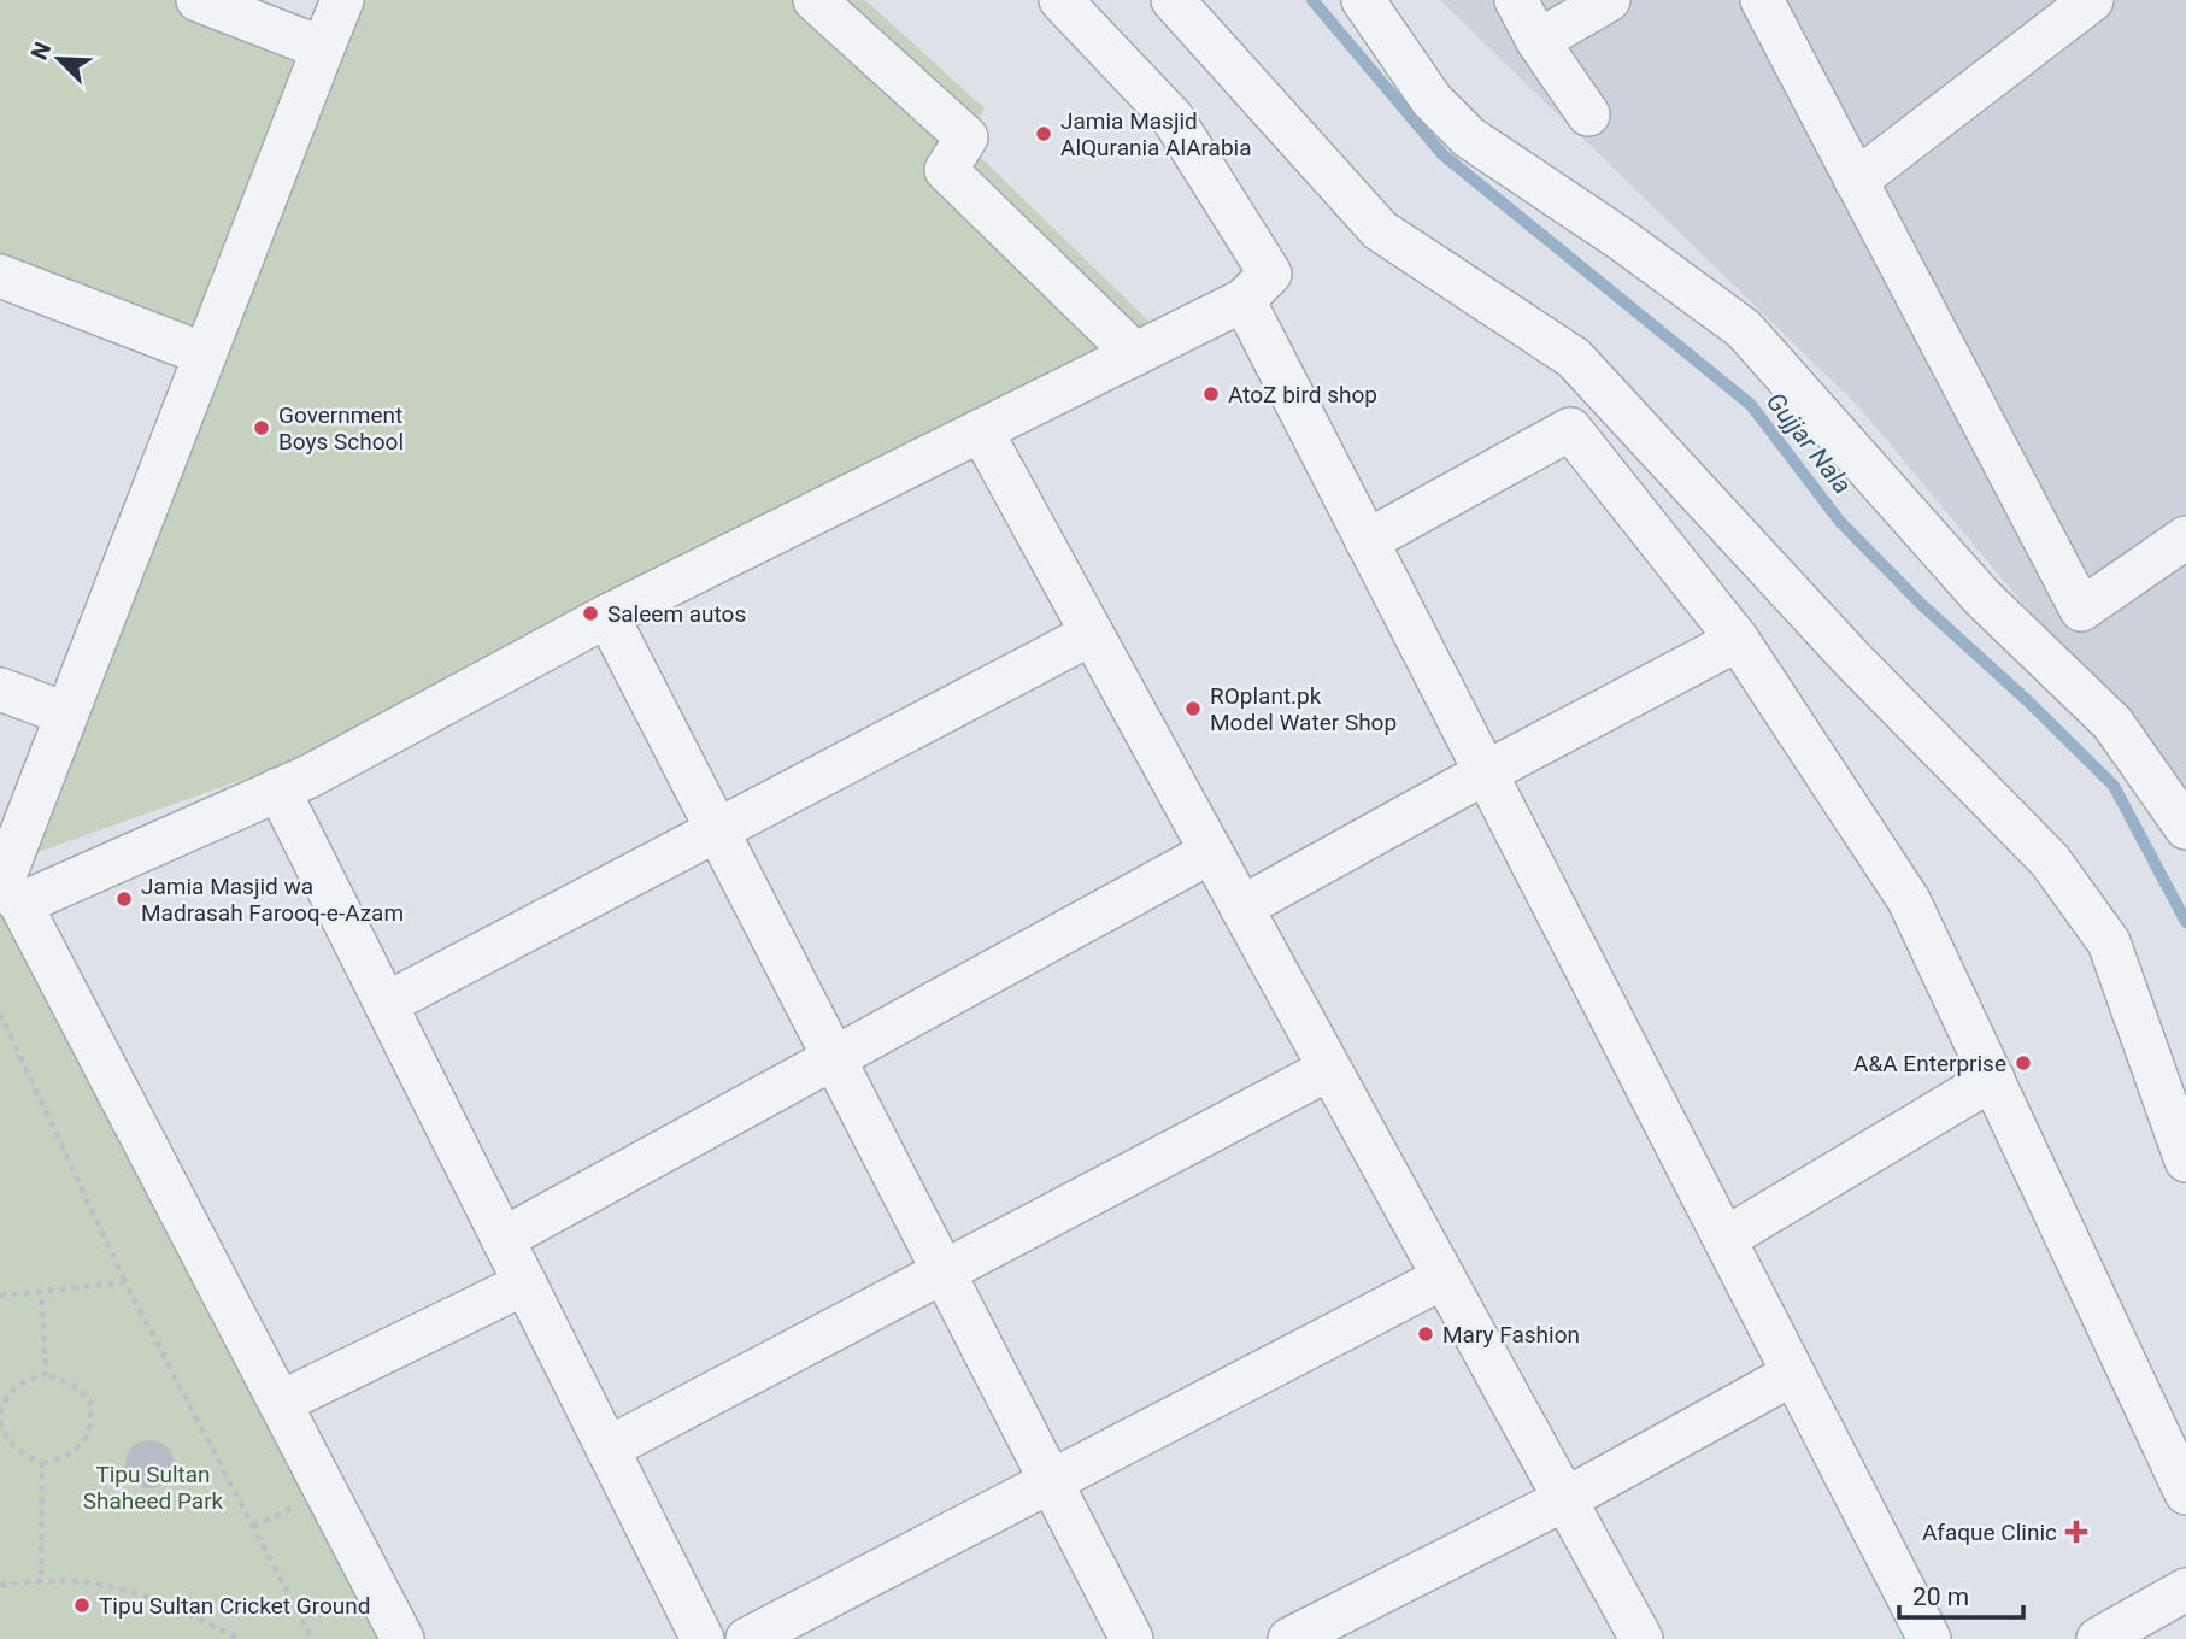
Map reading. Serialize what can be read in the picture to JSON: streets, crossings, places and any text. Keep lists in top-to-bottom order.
{
  "water": ["Gujjar Nala"],
  "parks": ["Tipu Sultan Shaheed Park"],
  "places": {
    "other": [
      "Jamia Masjid AlQurania AlArabia",
      "AtoZ bird shop",
      "Government Boys School",
      "Saleem autos",
      "ROplant.pk Model Water Shop",
      "Jamia Masjid wa Madrasah Farooq-e-Azam",
      "A&A Enterprise",
      "Mary Fashion",
      "Tipu Sultan Cricket Ground"
    ],
    "health": ["Afaque Clinic"]
  },
  "scale_bar": "20 m",
  "north": "top left"
}
